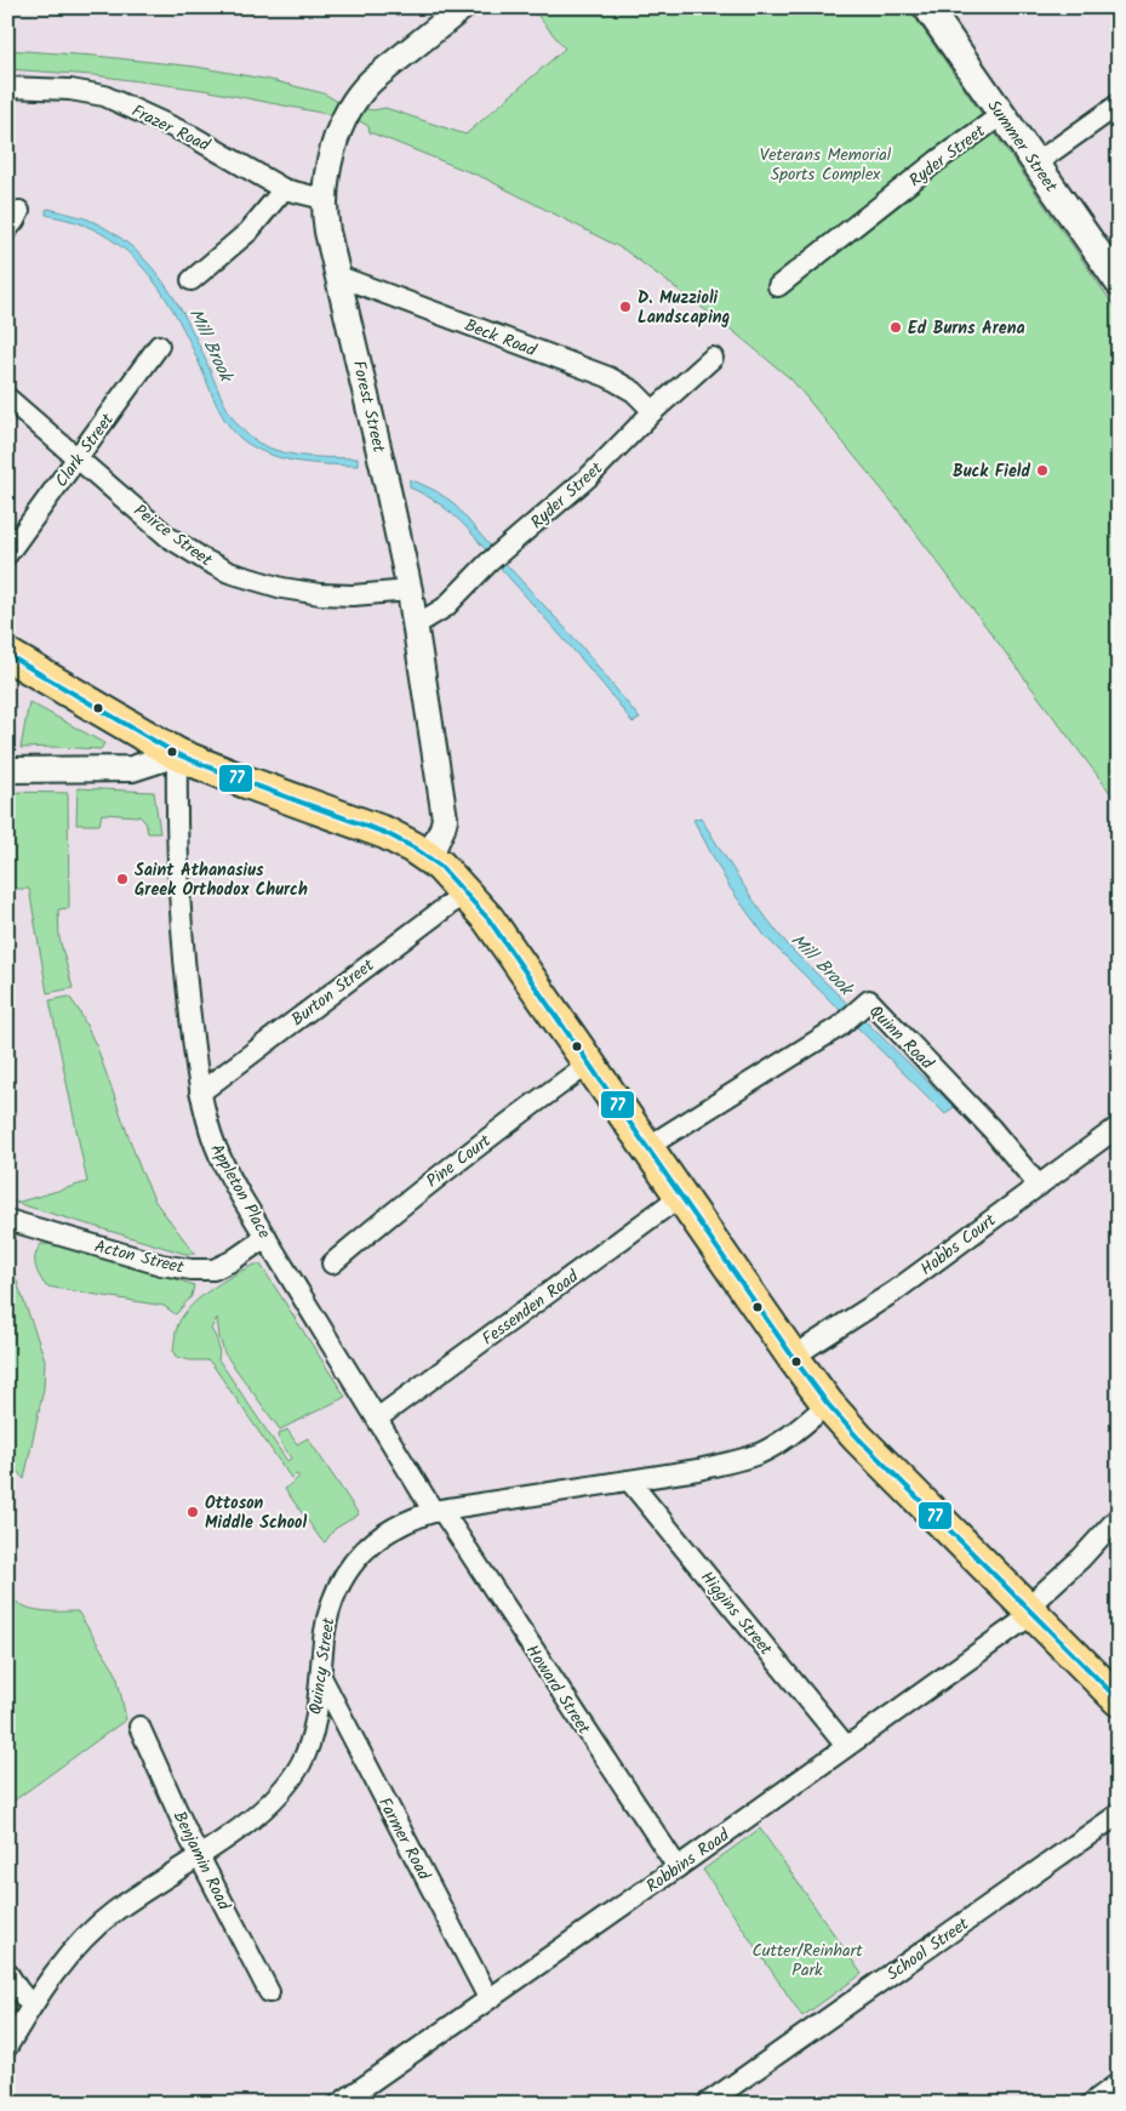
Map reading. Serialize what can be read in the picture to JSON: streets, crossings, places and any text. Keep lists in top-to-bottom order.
{
  "streets": {
    "main road": ["Summer Street"],
    "street": [
      "Frazer Road",
      "Ryder Street",
      "Beck Road",
      "Forest Street",
      "Clark Street",
      "Peirce Street",
      "Burton Street",
      "Quinn Road",
      "Pine Court",
      "Appleton Place",
      "Hobbs Court",
      "Acton Street",
      "Fessenden Road",
      "Higgins Street",
      "Quincy Street",
      "Howard Street",
      "Farmer Road",
      "Benjamin Road",
      "Robbins Road",
      "School Street"
    ]
  },
  "crossings": [
    ["Frazer Road", "Forest Street"],
    ["Summer Street", "Ryder Street"],
    ["Ryder Street", "Beck Road"],
    ["Ryder Street", "Forest Street"],
    ["Beck Road", "Forest Street"],
    ["Forest Street", "Peirce Street"],
    ["Clark Street", "Peirce Street"],
    ["Burton Street", "Appleton Place"],
    ["Quinn Road", "Hobbs Court"],
    ["Appleton Place", "Acton Street"],
    ["Appleton Place", "Fessenden Road"],
    ["Appleton Place", "Quincy Street"],
    ["Appleton Place", "Howard Street"],
    ["Higgins Street", "Quincy Street"],
    ["Higgins Street", "Robbins Road"],
    ["Quincy Street", "Howard Street"],
    ["Quincy Street", "Farmer Road"],
    ["Quincy Street", "Benjamin Road"],
    ["Howard Street", "Robbins Road"],
    ["Farmer Road", "Robbins Road"]
  ],
  "water": ["Mill Brook"],
  "parks": ["Veterans Memorial Sports Complex", "Cutter/Reinhart Park"],
  "places": [
    "D. Muzzioli Landscaping",
    "Ed Burns Arena",
    "Buck Field",
    "Saint Athanasius Greek Orthodox Church",
    "Ottoson Middle School"
  ],
  "lines": ["transit line 77"]
}
